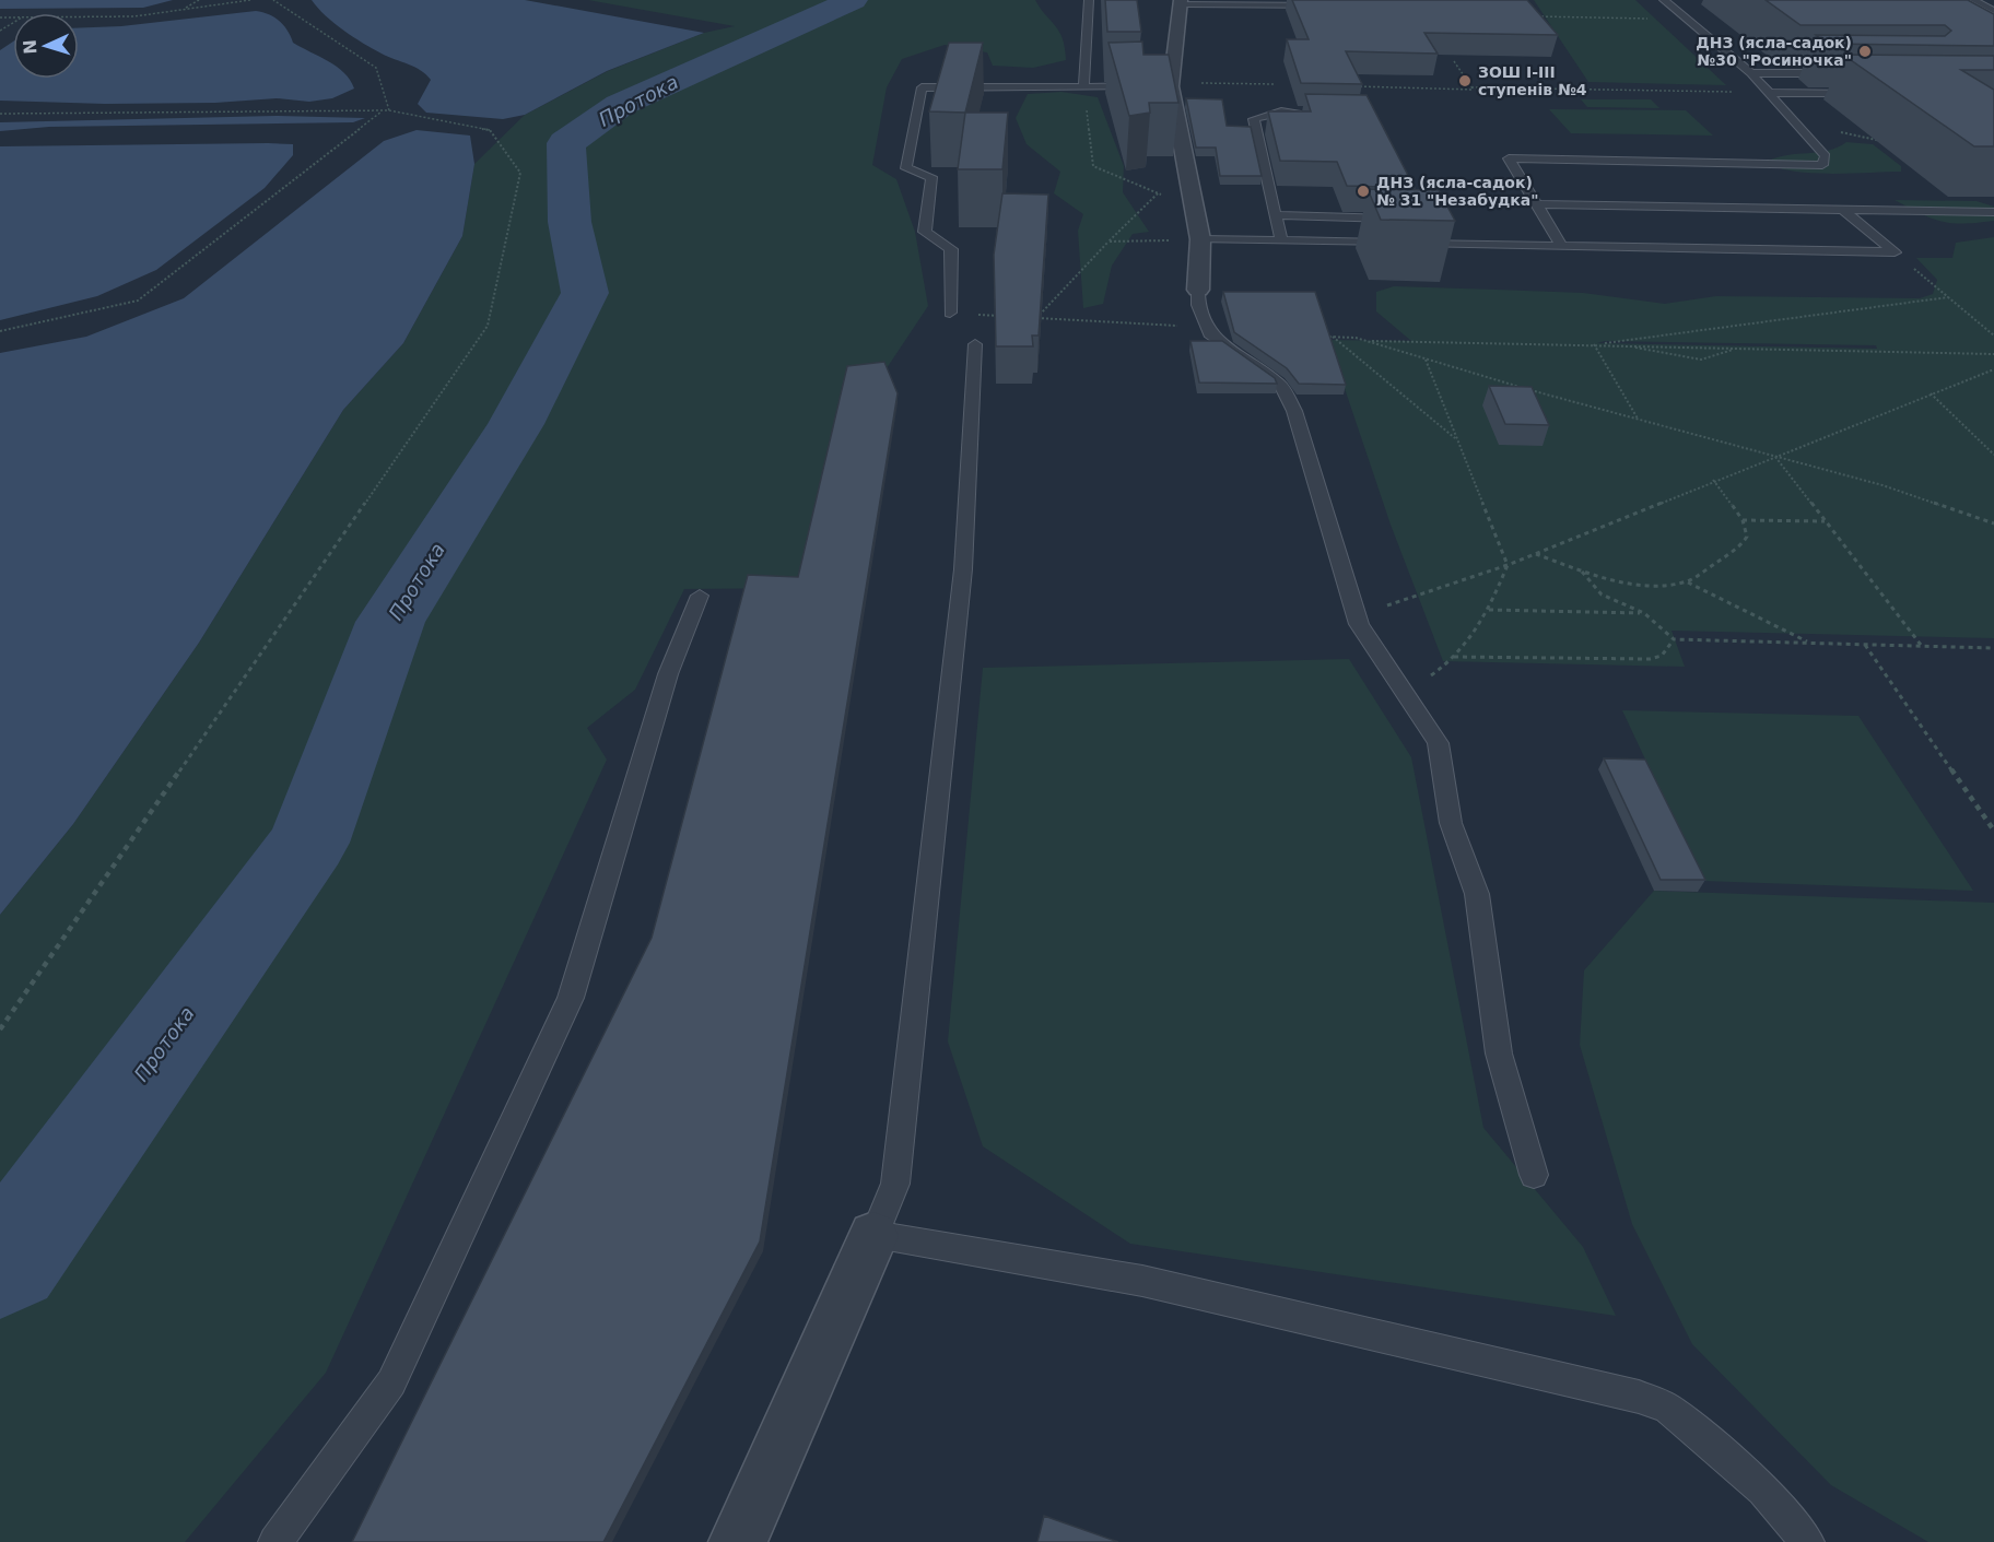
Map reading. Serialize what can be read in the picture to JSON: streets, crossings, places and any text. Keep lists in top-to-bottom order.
{
  "water": ["Протока"],
  "places": ["ДНЗ (ясла-садок) №30 \"Росиночка\"", "ЗОШ І-ІІІ ступенів №4", "ДНЗ (ясла-садок) № 31 \"Незабудка\""],
  "north": "left"
}
